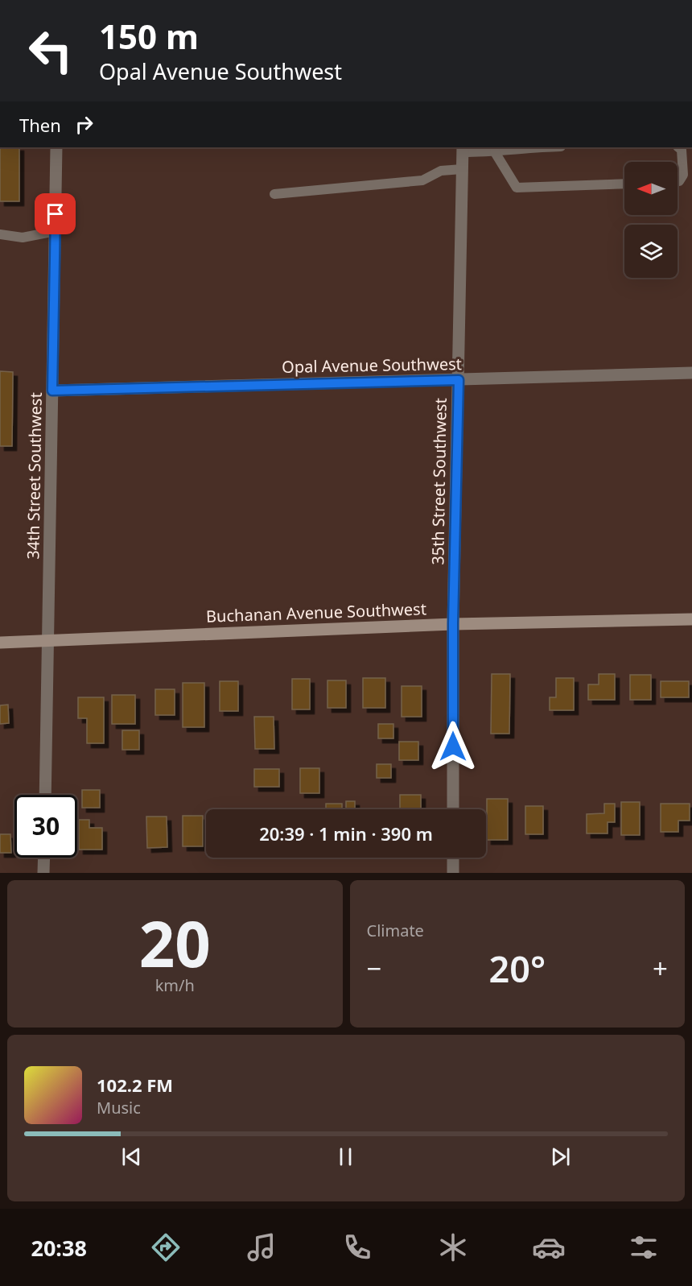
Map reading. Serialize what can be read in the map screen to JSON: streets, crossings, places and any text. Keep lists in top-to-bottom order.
{
  "streets": {
    "street": [
      "Opal Avenue Southwest",
      "34th Street Southwest",
      "35th Street Southwest",
      "Buchanan Avenue Southwest"
    ]
  },
  "crossings": [
    ["Opal Avenue Southwest", "34th Street Southwest"],
    ["Opal Avenue Southwest", "35th Street Southwest"],
    ["34th Street Southwest", "Buchanan Avenue Southwest"],
    ["35th Street Southwest", "Buchanan Avenue Southwest"]
  ],
  "north": "left",
  "page": {
    "turn": ["150 m", "Opal Avenue Southwest"],
    "then": "Then",
    "limit": "30",
    "trip": "20:39 · 1 min · 390 m",
    "tile": [
      ["20", "km/h"],
      "Climate"
    ],
    "heat": ["−", "20°", "+"],
    "song": ["102.2 FM", "Music"],
    "tabs": "20:38"
  }
}
